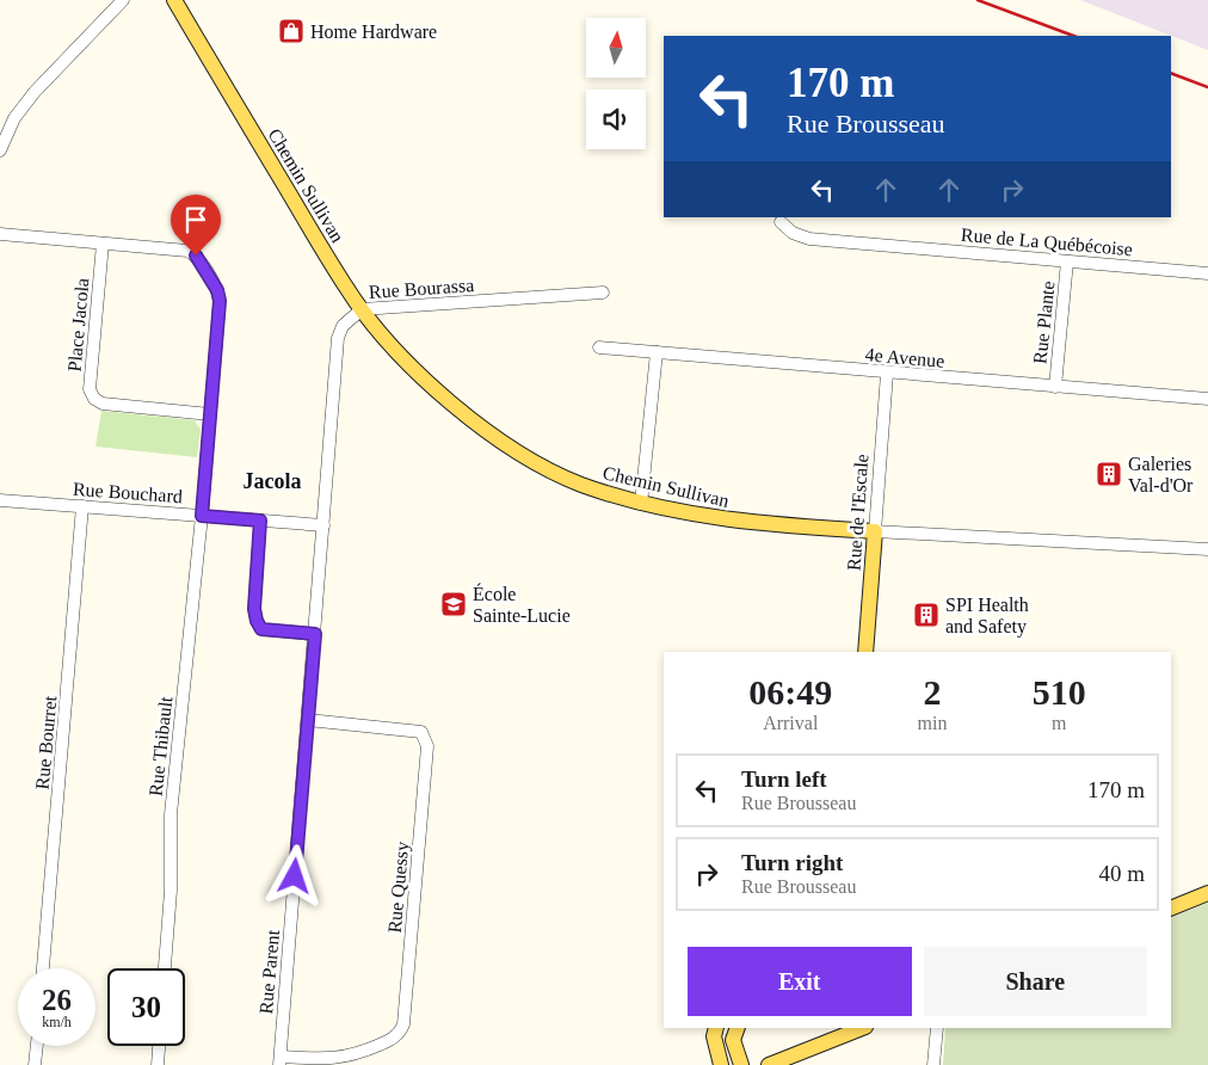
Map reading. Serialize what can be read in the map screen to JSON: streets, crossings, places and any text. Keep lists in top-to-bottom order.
{
  "streets": {
    "main road": ["Chemin Sullivan", "Rue de l'Escale"],
    "street": [
      "Rue de La Québécoise",
      "Rue Bourassa",
      "Rue Plante",
      "Place Jacola",
      "4e Avenue",
      "Rue Bouchard",
      "Rue Bourret",
      "Rue Thibault",
      "Rue Quessy",
      "Rue Parent"
    ]
  },
  "crossings": [
    ["Chemin Sullivan", "Rue Bourassa"],
    ["Chemin Sullivan", "Rue de l'Escale"],
    ["Rue de La Québécoise", "Rue Plante"],
    ["Rue Bourassa", "Rue Bouchard"],
    ["Rue Bourassa", "Rue Parent"],
    ["Rue Plante", "4e Avenue"],
    ["4e Avenue", "Rue de l'Escale"],
    ["Rue Bouchard", "Rue Bourret"],
    ["Rue Bouchard", "Rue Thibault"],
    ["Rue Bouchard", "Rue Parent"],
    ["Rue Quessy", "Rue Parent"]
  ],
  "districts": ["Jacola"],
  "places": {
    "shop": ["Home Hardware"],
    "building": ["Galeries Val-d'Or", "SPI Health and Safety"],
    "school or university": ["École Sainte-Lucie"]
  },
  "north": "top",
  "page": {
    "turn": ["170 m", "Rue Brousseau"],
    "eta": [
      "06:49",
      "Arrival",
      "2",
      "min",
      "510",
      "m"
    ],
    "list": [
      {
        "name": "Turn left",
        "note": "Rue Brousseau",
        "value": "170 m"
      },
      {
        "name": "Turn right",
        "note": "Rue Brousseau",
        "value": "40 m"
      }
    ],
    "buttons": ["Exit", "Share"],
    "speed": "26 km/h",
    "limit": "30"
  }
}
